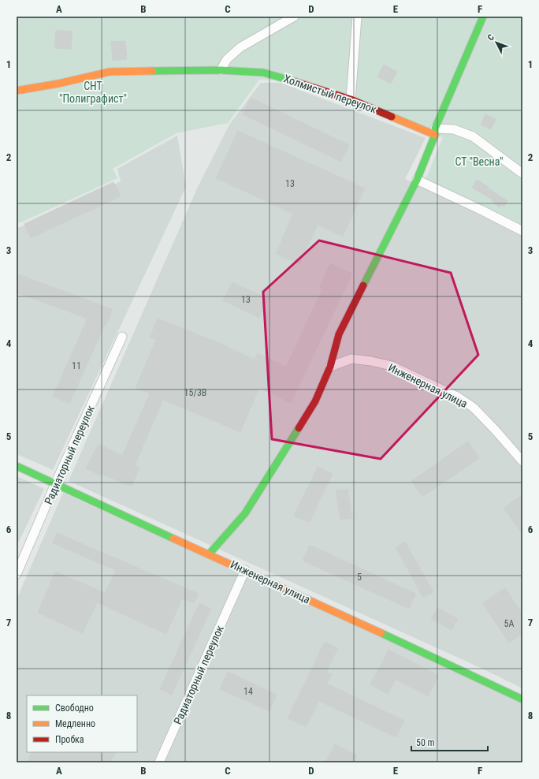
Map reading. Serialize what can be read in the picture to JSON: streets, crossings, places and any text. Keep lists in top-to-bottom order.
{
  "streets": {
    "street": ["Холмистый переулок", "Инженерная улица", "Радиаторный переулок"]
  },
  "crossings": [
    ["Инженерная улица", "Радиаторный переулок"]
  ],
  "parks": ["СНТ \"Полиграфист\"", "СТ \"Весна\""],
  "house_numbers": [
    "13",
    "13",
    "11",
    "15/3В",
    "5",
    "5А",
    "14"
  ],
  "legend": ["Свободно", "Медленно", "Пробка"],
  "scale_bar": "50 m",
  "north": "top left",
  "grid": {
    "columns": [
      "A",
      "B",
      "C",
      "D",
      "E",
      "F"
    ],
    "rows": [
      "1",
      "2",
      "3",
      "4",
      "5",
      "6",
      "7",
      "8"
    ]
  }
}
